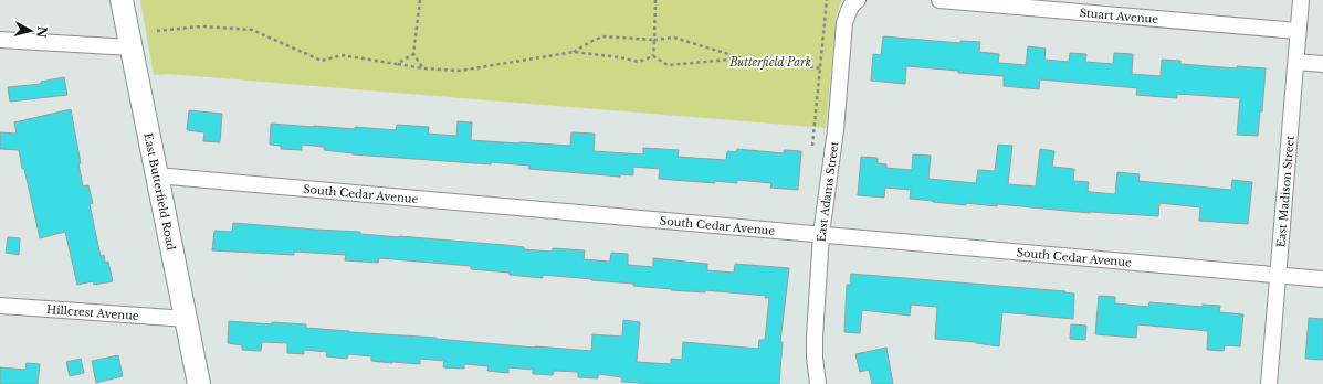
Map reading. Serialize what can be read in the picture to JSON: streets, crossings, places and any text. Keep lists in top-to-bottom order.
{
  "streets": {
    "main road": ["East Butterfield Road"],
    "street": [
      "Stuart Avenue",
      "East Adams Street",
      "East Madison Street",
      "South Cedar Avenue",
      "Hillcrest Avenue"
    ]
  },
  "crossings": [
    ["Stuart Avenue", "East Madison Street"],
    ["East Butterfield Road", "South Cedar Avenue"],
    ["East Butterfield Road", "Hillcrest Avenue"],
    ["East Adams Street", "South Cedar Avenue"],
    ["East Madison Street", "South Cedar Avenue"]
  ],
  "parks": ["Butterfield Park"],
  "north": "right"
}
